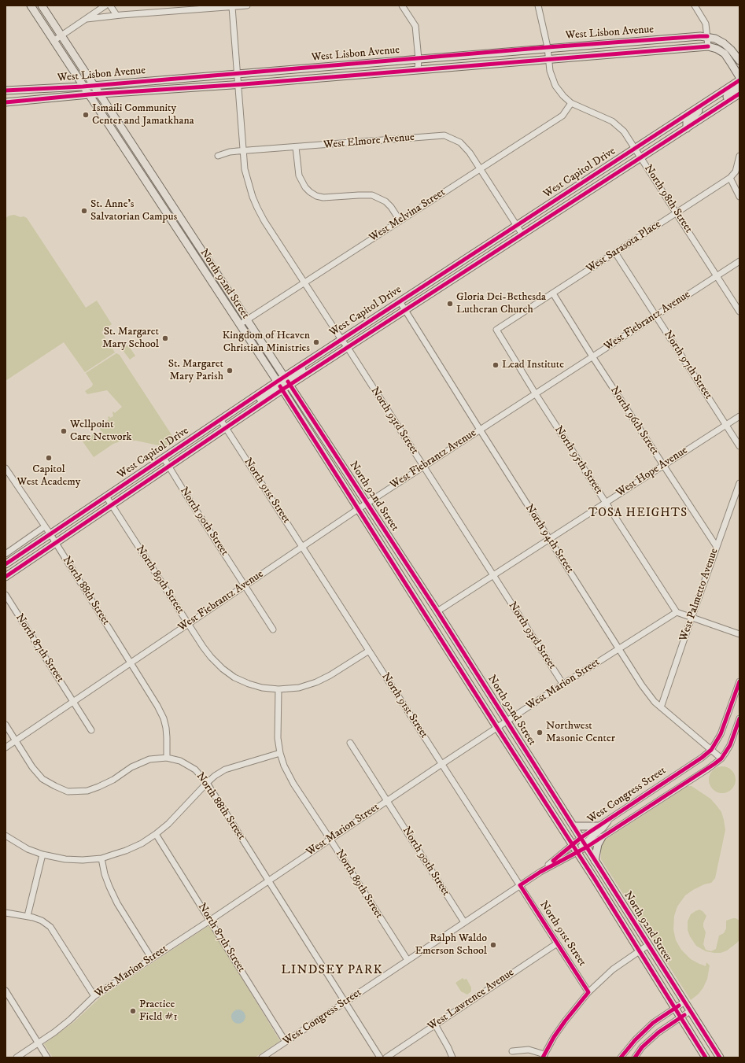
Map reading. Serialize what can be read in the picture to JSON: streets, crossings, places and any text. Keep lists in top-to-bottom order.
{
  "streets": {
    "main road": ["West Lisbon Avenue", "West Capitol Drive", "North 92nd Street"],
    "street": [
      "West Elmore Avenue",
      "North 98th Street",
      "West Melvina Street",
      "West Sarasota Place",
      "West Fiebrantz Avenue",
      "North 97th Street",
      "North 93rd Street",
      "North 96th Street",
      "North 95th Street",
      "West Hope Avenue",
      "North 91st Street",
      "North 90th Street",
      "North 94th Street",
      "North 89th Street",
      "North 88th Street",
      "West Palmetto Avenue",
      "North 87th Street",
      "West Marion Street",
      "West Congress Street",
      "West Lawrence Avenue"
    ]
  },
  "crossings": [
    ["West Lisbon Avenue", "North 98th Street"],
    ["West Lisbon Avenue", "North 92nd Street"],
    ["West Lisbon Avenue", "North 93rd Street"],
    ["West Elmore Avenue", "West Melvina Street"],
    ["West Elmore Avenue", "North 93rd Street"],
    ["West Capitol Drive", "North 98th Street"],
    ["West Capitol Drive", "North 92nd Street"],
    ["West Capitol Drive", "North 93rd Street"],
    ["West Capitol Drive", "North 91st Street"],
    ["West Capitol Drive", "North 90th Street"],
    ["West Capitol Drive", "North 94th Street"],
    ["West Capitol Drive", "North 89th Street"],
    ["West Capitol Drive", "North 88th Street"],
    ["North 98th Street", "West Melvina Street"],
    ["North 98th Street", "West Sarasota Place"],
    ["North 98th Street", "West Fiebrantz Avenue"],
    ["West Melvina Street", "North 92nd Street"],
    ["West Melvina Street", "North 93rd Street"],
    ["West Sarasota Place", "North 97th Street"],
    ["West Sarasota Place", "North 96th Street"],
    ["West Sarasota Place", "North 95th Street"],
    ["North 92nd Street", "West Fiebrantz Avenue"],
    ["North 92nd Street", "West Hope Avenue"],
    ["North 92nd Street", "West Marion Street"],
    ["North 92nd Street", "West Congress Street"],
    ["West Fiebrantz Avenue", "North 97th Street"],
    ["West Fiebrantz Avenue", "North 93rd Street"],
    ["West Fiebrantz Avenue", "North 96th Street"],
    ["West Fiebrantz Avenue", "North 95th Street"],
    ["West Fiebrantz Avenue", "North 91st Street"],
    ["West Fiebrantz Avenue", "North 90th Street"],
    ["West Fiebrantz Avenue", "North 94th Street"],
    ["West Fiebrantz Avenue", "North 89th Street"],
    ["West Fiebrantz Avenue", "North 88th Street"],
    ["West Fiebrantz Avenue", "North 87th Street"],
    ["North 97th Street", "West Hope Avenue"],
    ["North 93rd Street", "West Hope Avenue"],
    ["North 93rd Street", "West Marion Street"],
    ["North 96th Street", "West Hope Avenue"],
    ["North 96th Street", "West Palmetto Avenue"],
    ["North 95th Street", "West Hope Avenue"],
    ["North 95th Street", "West Marion Street"],
    ["West Hope Avenue", "North 94th Street"],
    ["North 91st Street", "West Marion Street"],
    ["North 91st Street", "West Congress Street"],
    ["North 91st Street", "West Lawrence Avenue"],
    ["North 90th Street", "West Marion Street"],
    ["North 90th Street", "West Congress Street"],
    ["North 94th Street", "West Palmetto Avenue"],
    ["North 94th Street", "West Marion Street"],
    ["North 94th Street", "West Congress Street"],
    ["North 89th Street", "West Marion Street"],
    ["North 89th Street", "West Congress Street"],
    ["North 88th Street", "West Marion Street"],
    ["North 88th Street", "West Congress Street"],
    ["North 87th Street", "West Marion Street"],
    ["North 87th Street", "West Congress Street"]
  ],
  "districts": ["TOSA HEIGHTS", "LINDSEY PARK"],
  "places": [
    "Ismaili Community Center and Jamatkhana",
    "St. Anne's Salvatorian Campus",
    "Gloria Dei-Bethesda Lutheran Church",
    "St. Margaret Mary School",
    "Kingdom of Heaven Christian Ministries",
    "Lead Institute",
    "St. Margaret Mary Parish",
    "Wellpoint Care Network",
    "Capitol West Academy",
    "Northwest Masonic Center",
    "Ralph Waldo Emerson School",
    "Practice Field #1"
  ]
}
